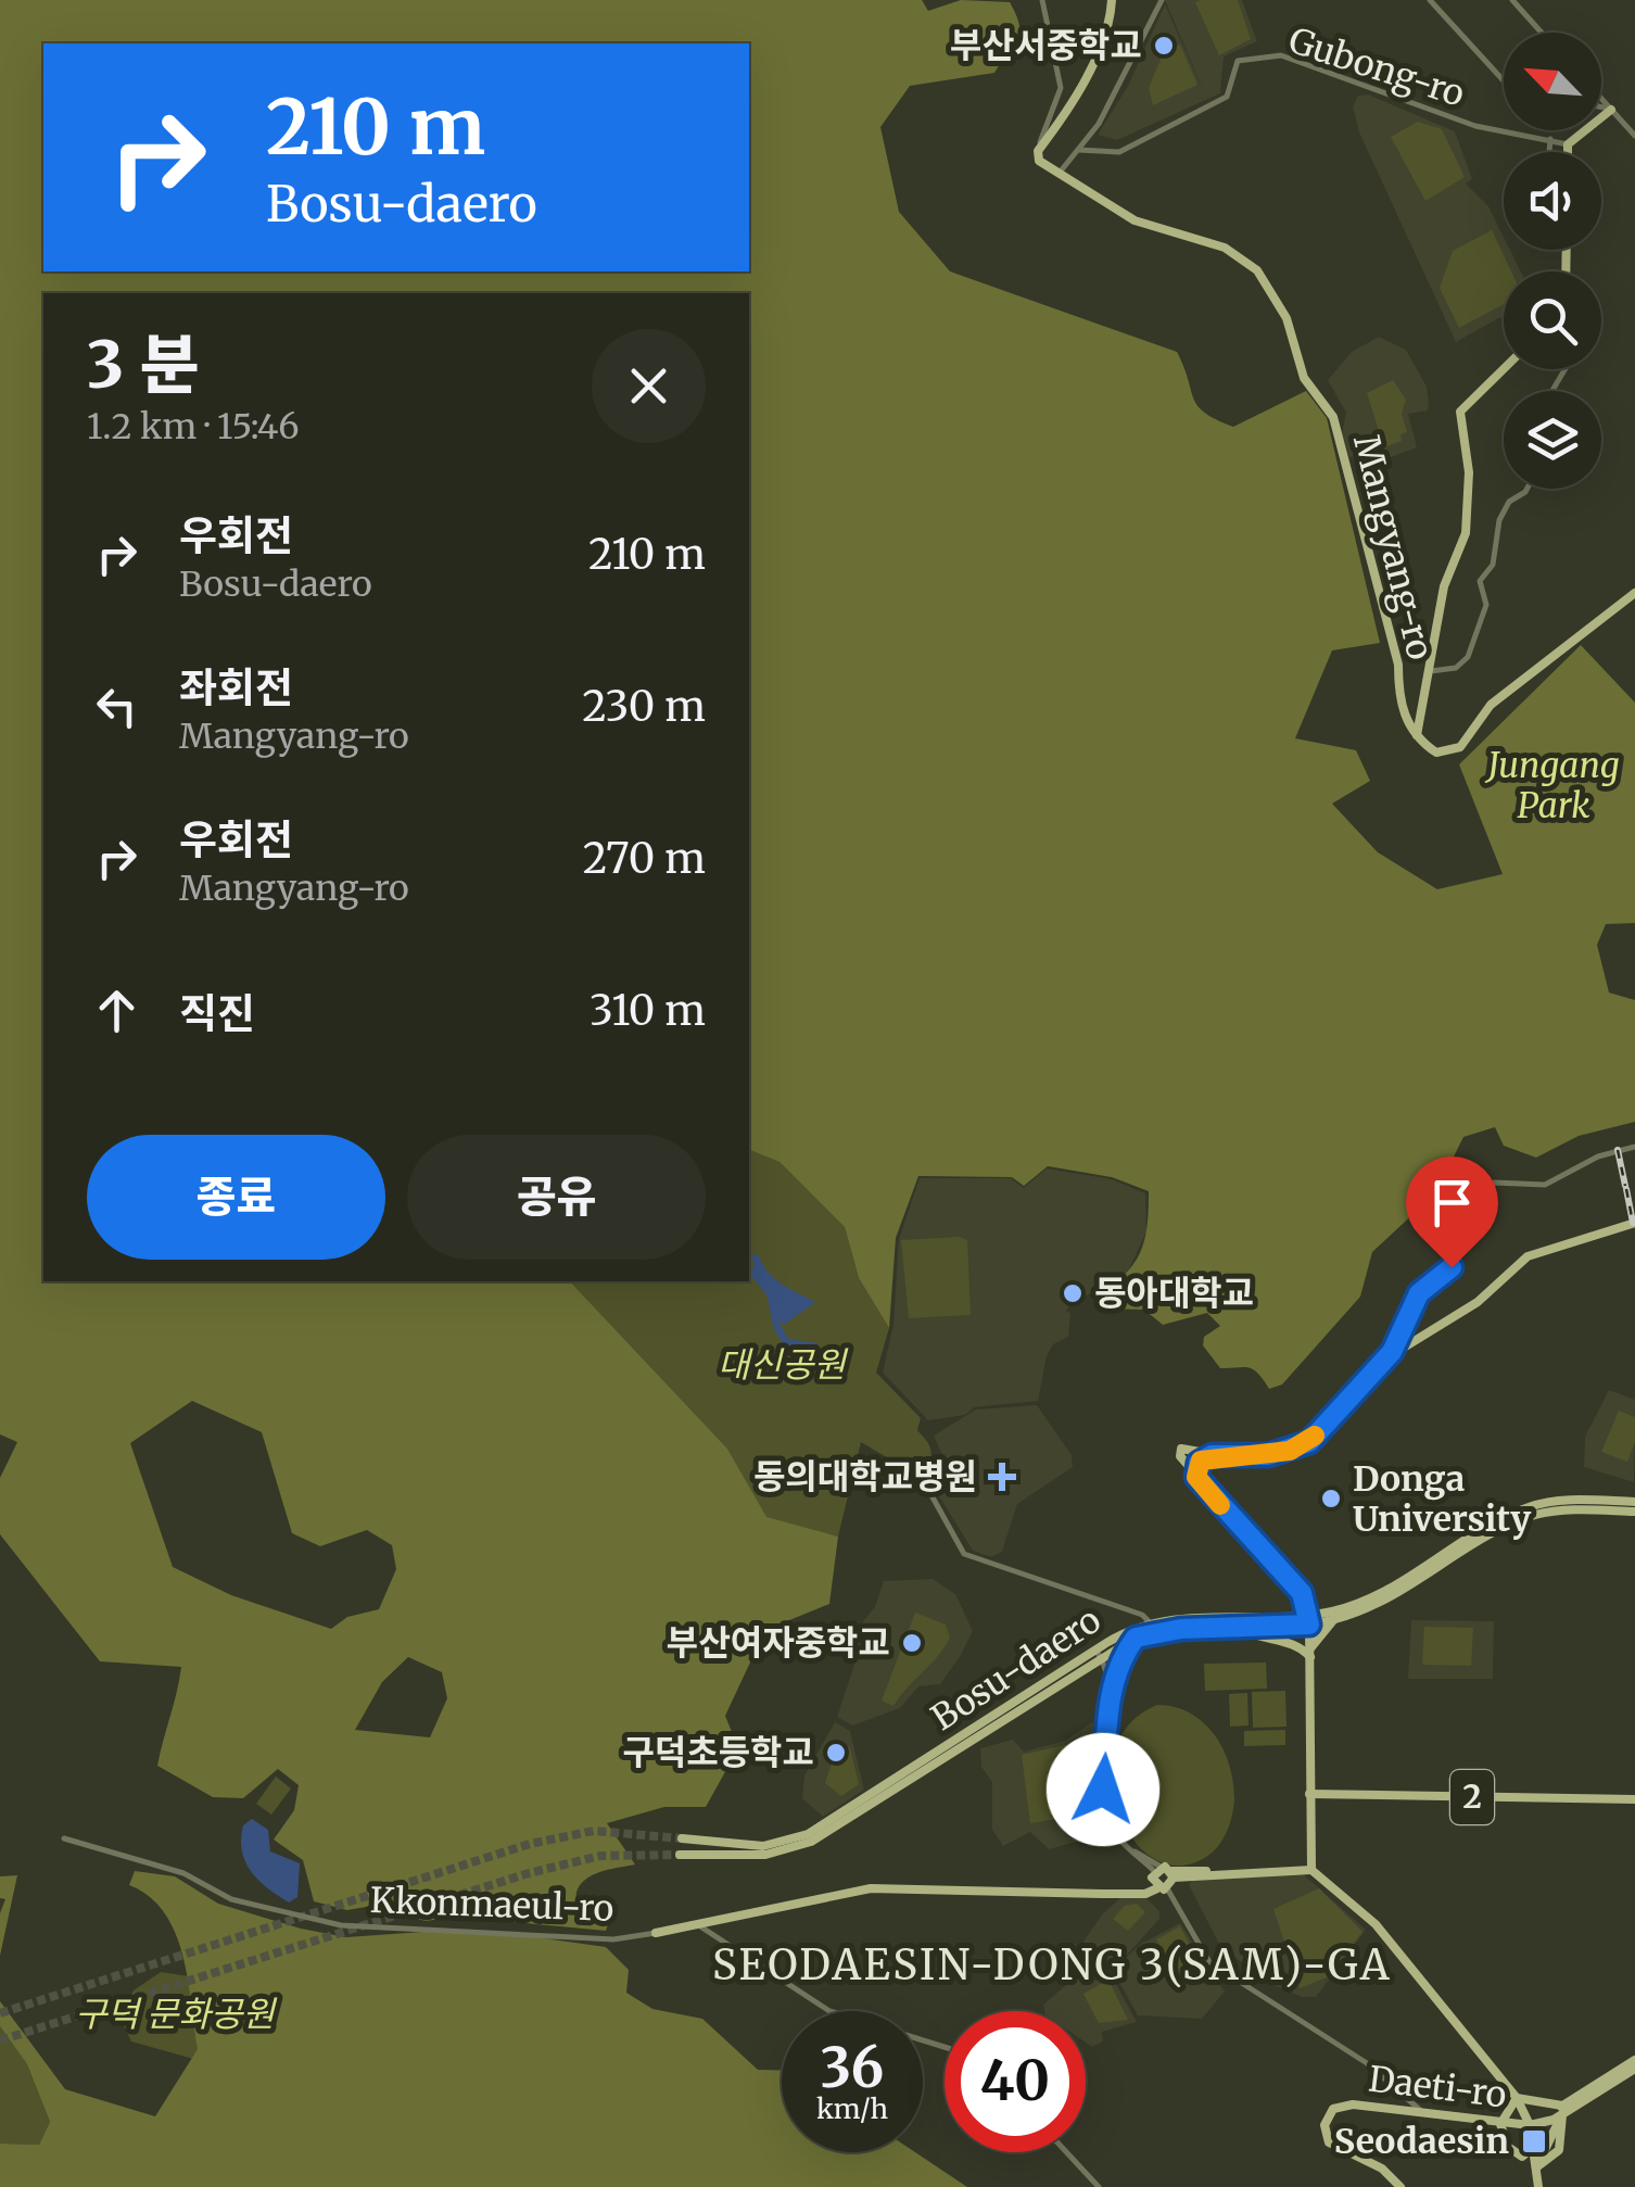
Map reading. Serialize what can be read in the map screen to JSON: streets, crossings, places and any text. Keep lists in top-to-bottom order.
{
  "streets": {
    "main road": [
      "Mangyang-ro",
      "Bosu-daero",
      "2",
      "Kkonmaeul-ro",
      "Daeti-ro"
    ],
    "street": ["Gubong-ro"]
  },
  "crossings": [
    ["Bosu-daero", "2"],
    ["Bosu-daero", "Kkonmaeul-ro"],
    ["2", "Kkonmaeul-ro"]
  ],
  "districts": ["SEODAESIN-DONG 3(SAM)-GA"],
  "parks": ["Jungang Park", "대신공원", "구덕 문화공원"],
  "places": {
    "other": [
      "부산서중학교",
      "동아대학교",
      "Donga University",
      "부산여자중학교",
      "구덕초등학교"
    ],
    "health": ["동의대학교병원"],
    "transit": ["Seodaesin"]
  },
  "north": "top left",
  "page": {
    "turn": ["210 m", "Bosu-daero"],
    "heading": ["3 분", "1.2 km · 15:46"],
    "list": [
      {
        "name": "우회전",
        "note": "Bosu-daero",
        "value": "210 m"
      },
      {
        "name": "좌회전",
        "note": "Mangyang-ro",
        "value": "230 m"
      },
      {
        "name": "우회전",
        "note": "Mangyang-ro",
        "value": "270 m"
      },
      {
        "name": "직진",
        "value": "310 m"
      }
    ],
    "buttons": ["종료", "공유"],
    "speed": "36 km/h",
    "limit": "40"
  }
}
